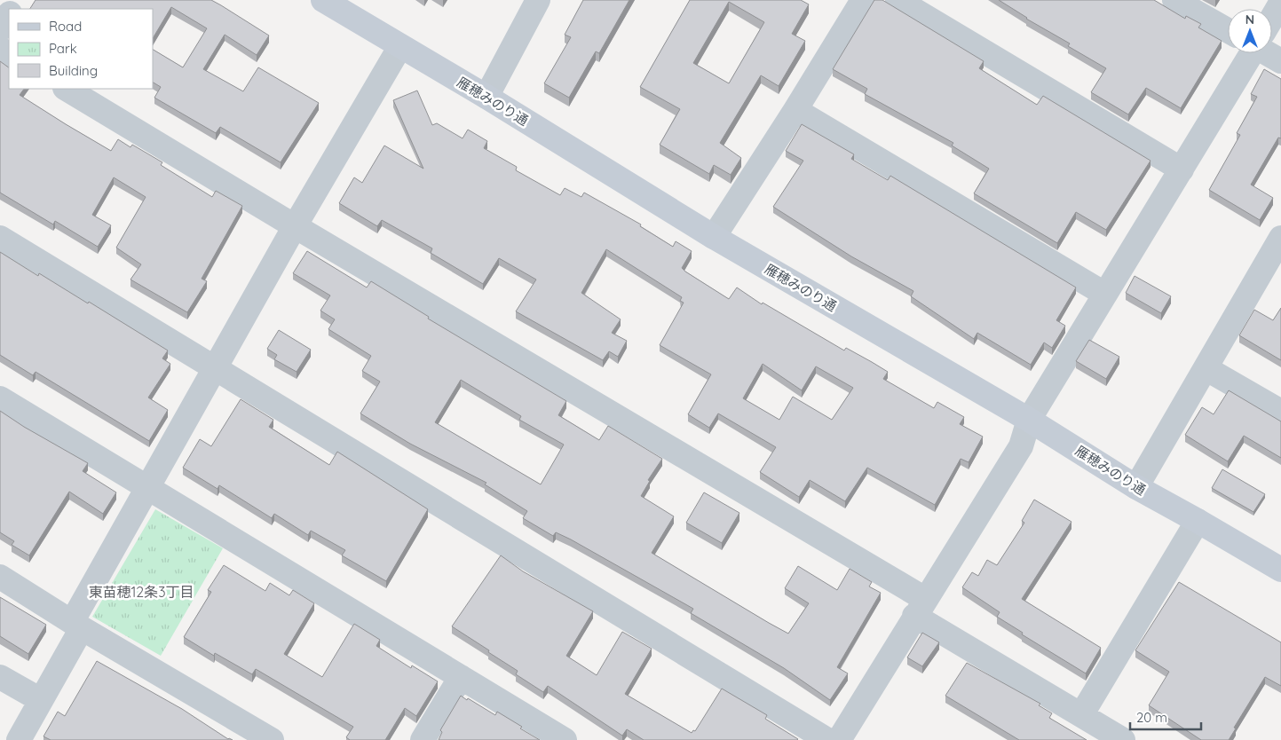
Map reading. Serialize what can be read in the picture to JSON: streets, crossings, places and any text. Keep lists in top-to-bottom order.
{
  "streets": {
    "street": ["雁穂みのり通"]
  },
  "districts": ["東苗穂12条3丁目"],
  "legend": ["Road", "Park", "Building"],
  "scale_bar": "20 m",
  "north": "top"
}
